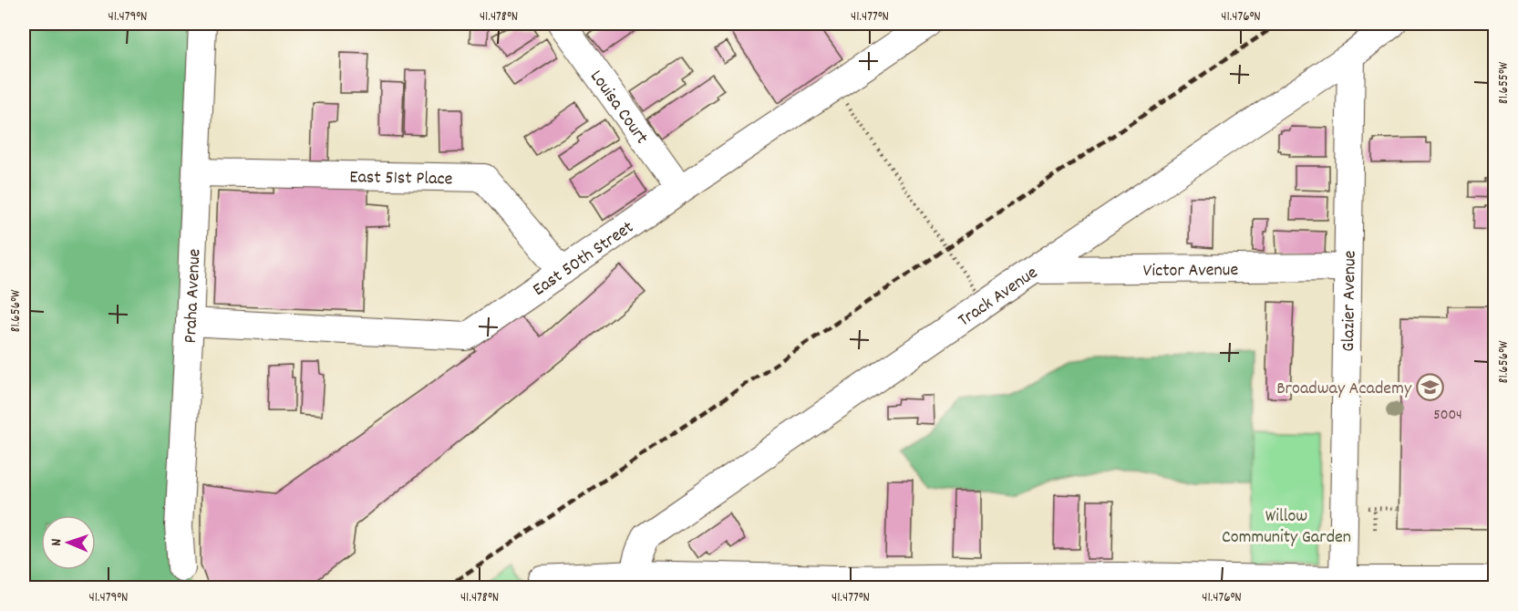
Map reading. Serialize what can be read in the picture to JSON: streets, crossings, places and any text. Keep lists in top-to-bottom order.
{
  "streets": {
    "street": [
      "Louisa Court",
      "East 51st Place",
      "East 50th Street",
      "Victor Avenue",
      "Track Avenue",
      "Praha Avenue",
      "Glazier Avenue"
    ]
  },
  "crossings": [
    ["Louisa Court", "East 50th Street"],
    ["East 51st Place", "East 50th Street"],
    ["East 51st Place", "Praha Avenue"],
    ["East 50th Street", "Praha Avenue"],
    ["Victor Avenue", "Track Avenue"],
    ["Victor Avenue", "Glazier Avenue"],
    ["Track Avenue", "Glazier Avenue"]
  ],
  "parks": ["Willow Community Garden"],
  "places": {
    "school or university": ["Broadway Academy"]
  },
  "house_numbers": ["5004"],
  "north": "left",
  "coordinates": [
    "41.479°N",
    "41.478°N",
    "41.477°N",
    "41.476°N",
    "81.655°W",
    "81.656°W"
  ]
}
